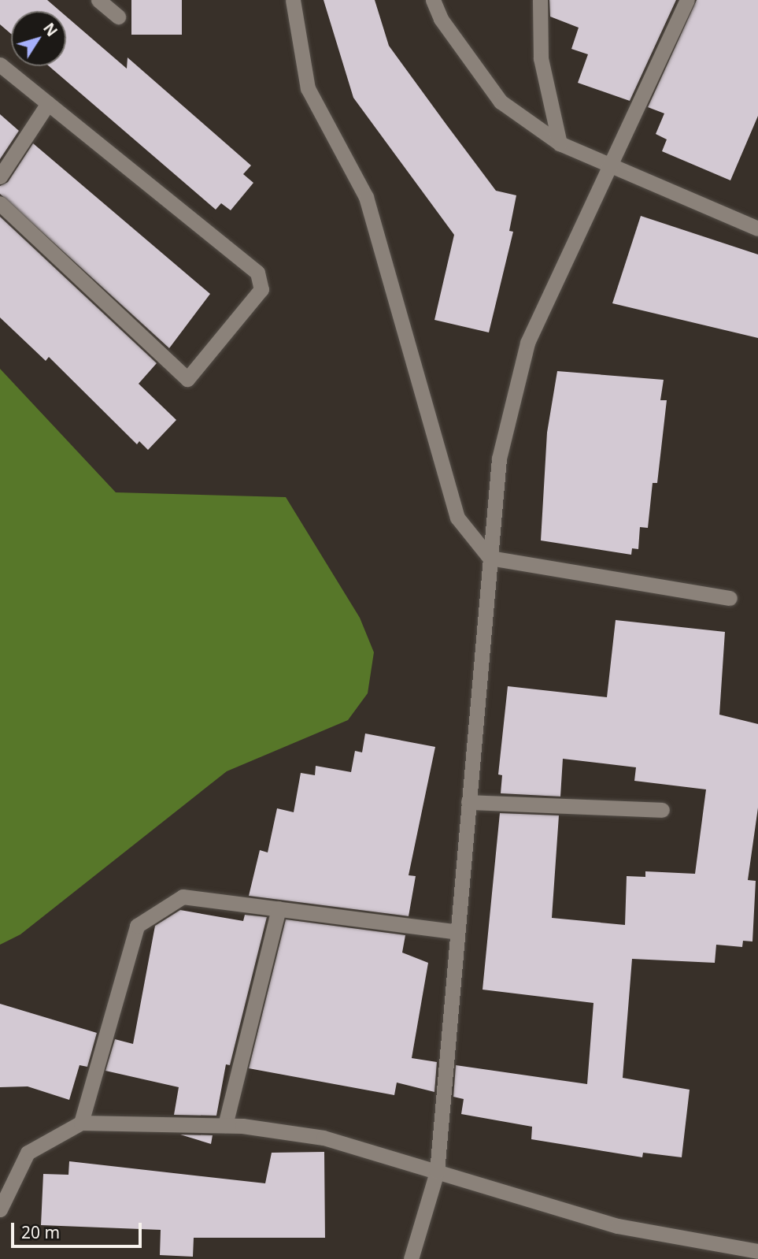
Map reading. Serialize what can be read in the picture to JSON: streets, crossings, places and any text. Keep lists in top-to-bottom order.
{
  "scale_bar": "20 m",
  "north": "top right"
}
